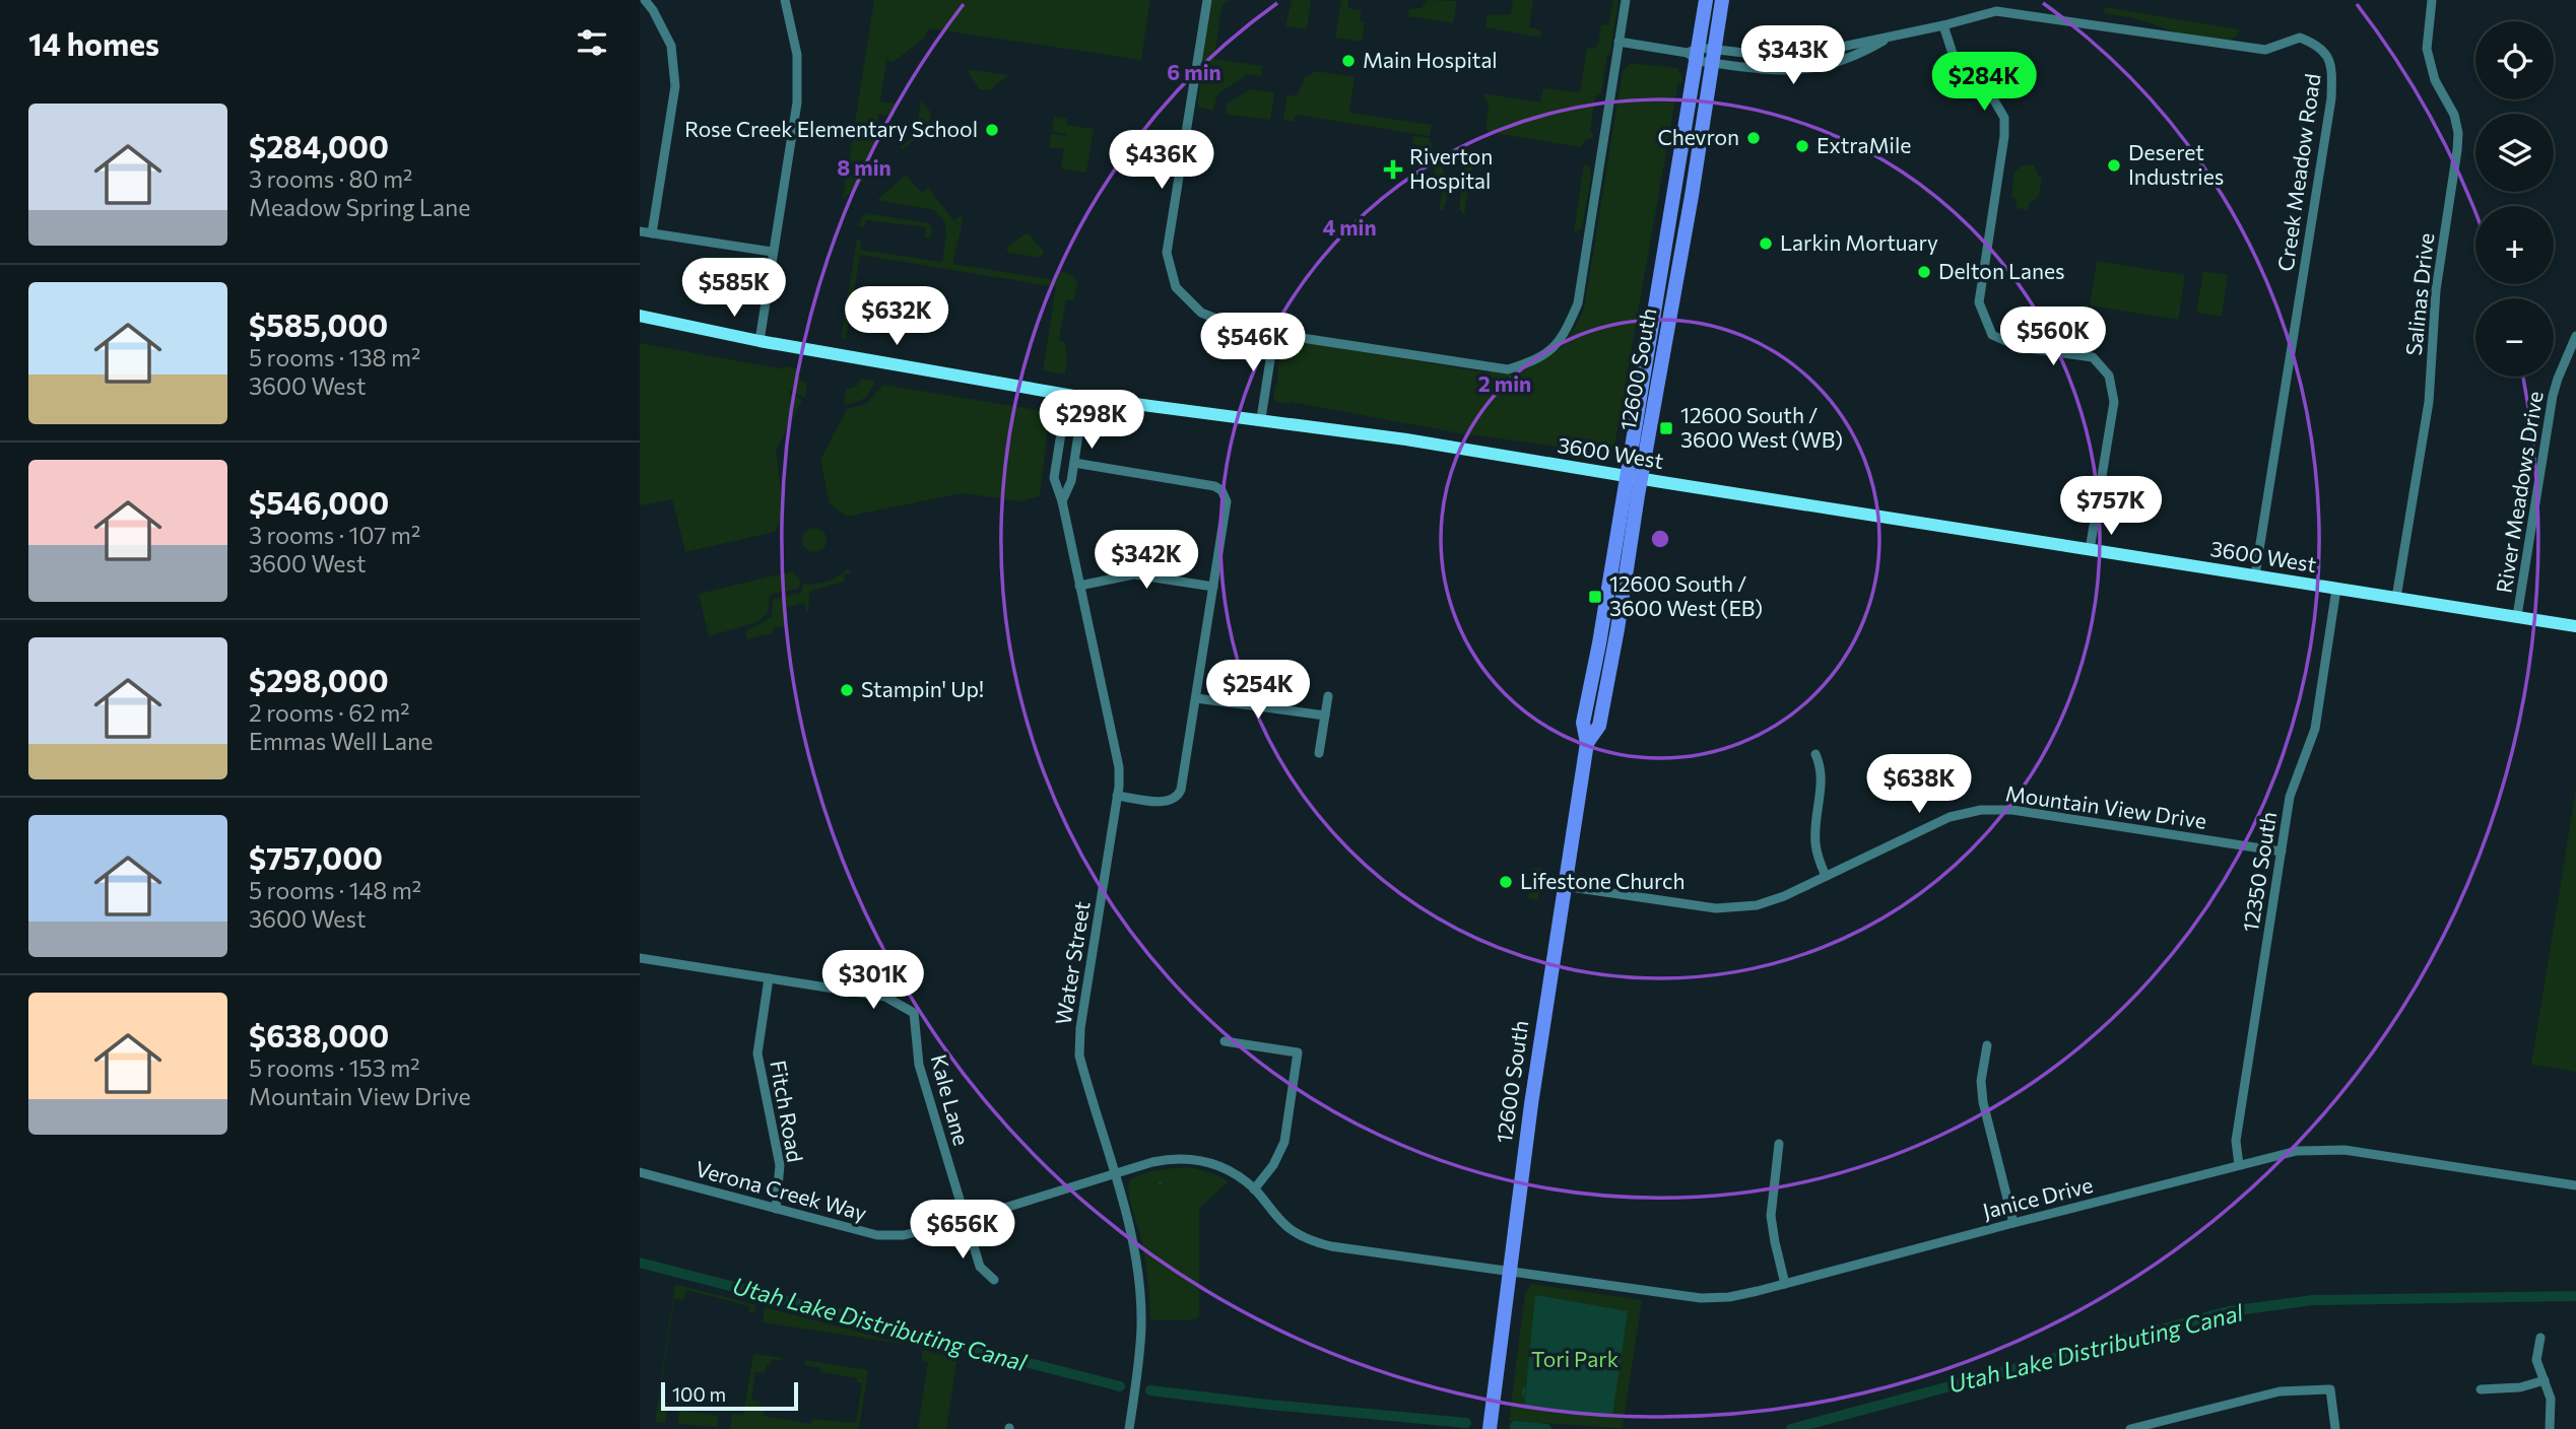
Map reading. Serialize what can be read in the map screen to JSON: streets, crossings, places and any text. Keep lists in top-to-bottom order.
{
  "streets": {
    "main road": ["12600 South", "3600 West"],
    "street": [
      "Creek Meadow Road",
      "Salinas Drive",
      "River Meadows Drive",
      "Mountain View Drive",
      "12350 South",
      "Water Street",
      "Kale Lane",
      "Fitch Road",
      "Verona Creek Way",
      "Janice Drive"
    ]
  },
  "crossings": [
    ["Creek Meadow Road", "12600 South"],
    ["Creek Meadow Road", "3600 West"],
    ["Salinas Drive", "3600 West"],
    ["12600 South", "3600 West"],
    ["12600 South", "Mountain View Drive"],
    ["12600 South", "Verona Creek Way"],
    ["12600 South", "Janice Drive"],
    ["3600 West", "River Meadows Drive"],
    ["3600 West", "12350 South"],
    ["3600 West", "Water Street"],
    ["Mountain View Drive", "12350 South"],
    ["12350 South", "Janice Drive"],
    ["Water Street", "Verona Creek Way"],
    ["Kale Lane", "Fitch Road"],
    ["Kale Lane", "Verona Creek Way"],
    ["Fitch Road", "Verona Creek Way"],
    ["Verona Creek Way", "Janice Drive"]
  ],
  "water": ["Utah Lake Distributing Canal"],
  "parks": ["Tori Park"],
  "places": {
    "other": [
      "Main Hospital",
      "Rose Creek Elementary School",
      "Chevron",
      "ExtraMile",
      "Deseret Industries",
      "Larkin Mortuary",
      "Delton Lanes",
      "Stampin' Up!",
      "Lifestone Church"
    ],
    "health": ["Riverton Hospital"],
    "transit": ["12600 South / 3600 West (WB)", "12600 South / 3600 West (EB)"]
  },
  "scale_bar": "100 m",
  "page": {
    "heading": "14 homes",
    "map_buttons": ["+", "−"],
    "price": [
      "$343K",
      "$284K",
      "$436K",
      "$585K",
      "$632K",
      "$560K",
      "$546K",
      "$298K",
      "$757K",
      "$342K",
      "$254K",
      "$638K",
      "$301K",
      "$656K"
    ],
    "list": [
      {
        "name": "$284,000",
        "note": "3 rooms · 80 m² · Meadow Spring Lane"
      },
      {
        "name": "$585,000",
        "note": "5 rooms · 138 m² · 3600 West"
      },
      {
        "name": "$546,000",
        "note": "3 rooms · 107 m² · 3600 West"
      },
      {
        "name": "$298,000",
        "note": "2 rooms · 62 m² · Emmas Well Lane"
      },
      {
        "name": "$757,000",
        "note": "5 rooms · 148 m² · 3600 West"
      },
      {
        "name": "$638,000",
        "note": "5 rooms · 153 m² · Mountain View Drive"
      }
    ],
    "scale": "100 m"
  },
  "rings": [
    "6 min",
    "8 min",
    "4 min",
    "2 min"
  ]
}
